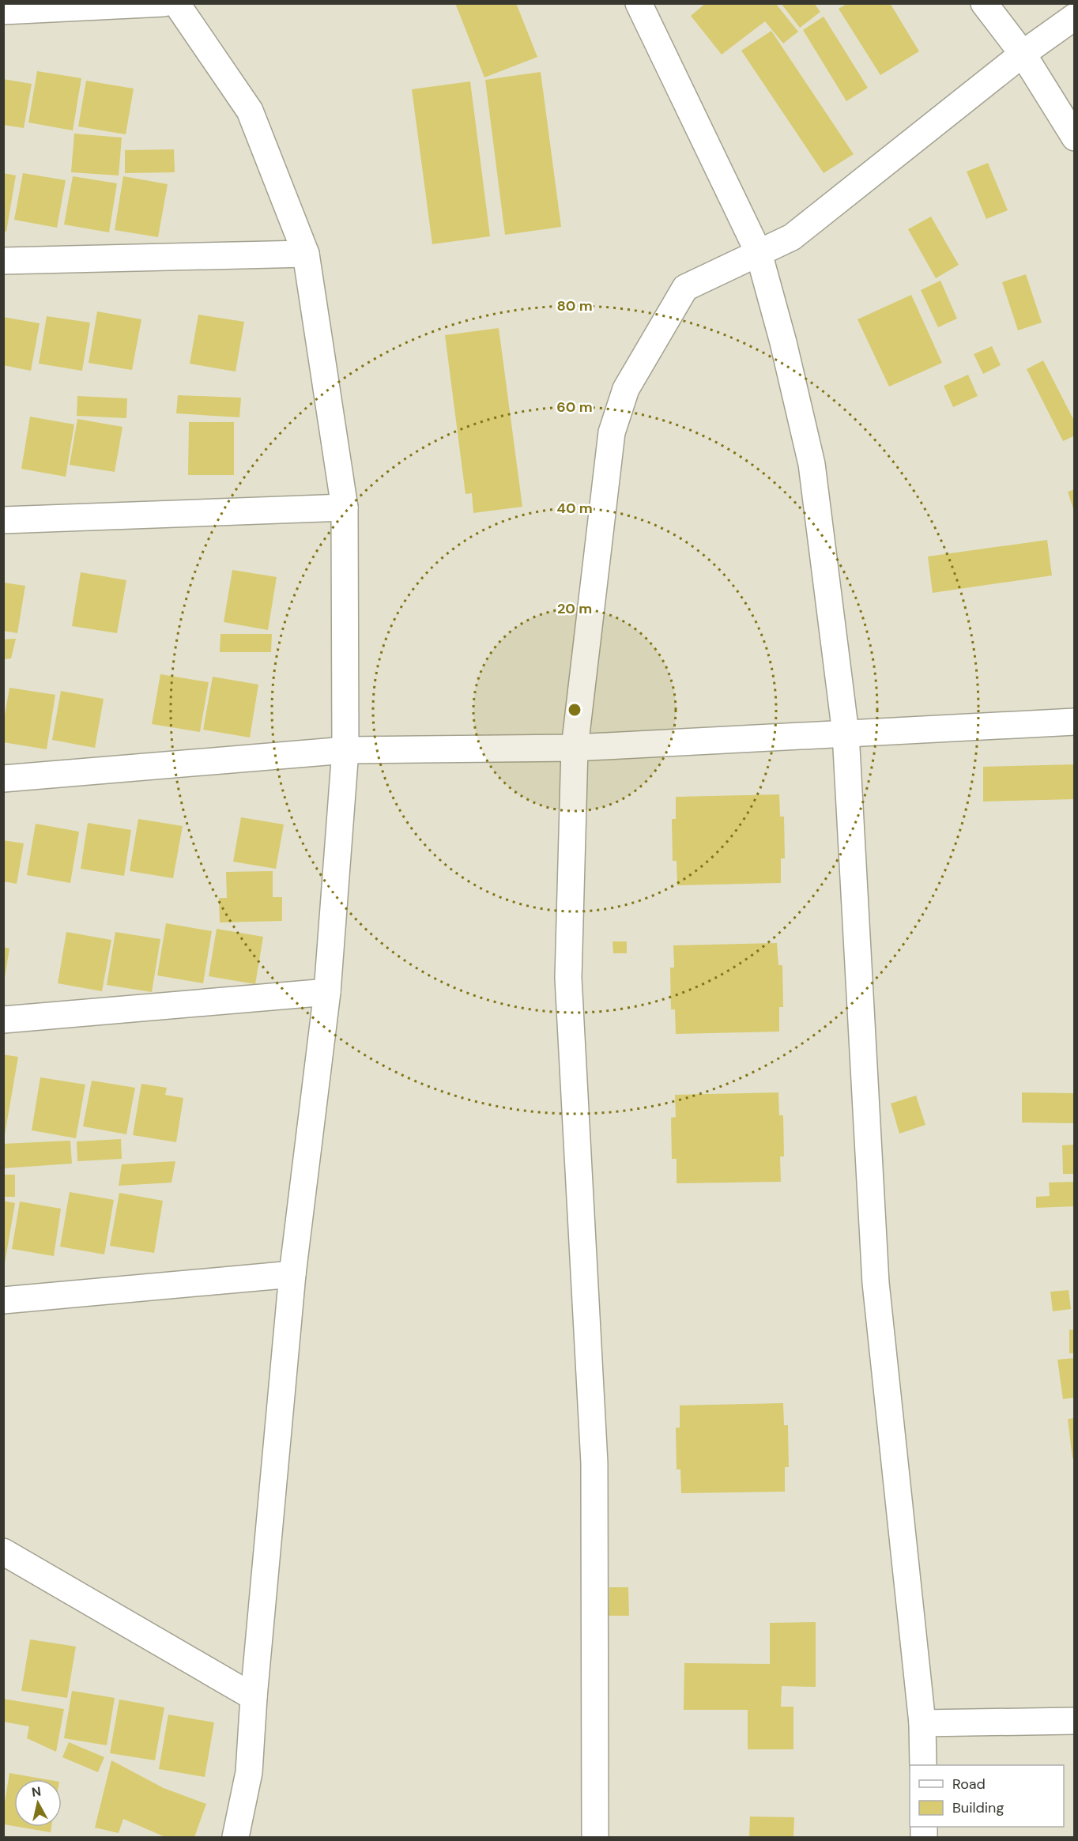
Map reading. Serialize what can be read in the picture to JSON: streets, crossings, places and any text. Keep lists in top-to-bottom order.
{
  "legend": ["Road", "Building"],
  "north": "top",
  "rings": [
    "80 m",
    "60 m",
    "40 m",
    "20 m"
  ]
}
